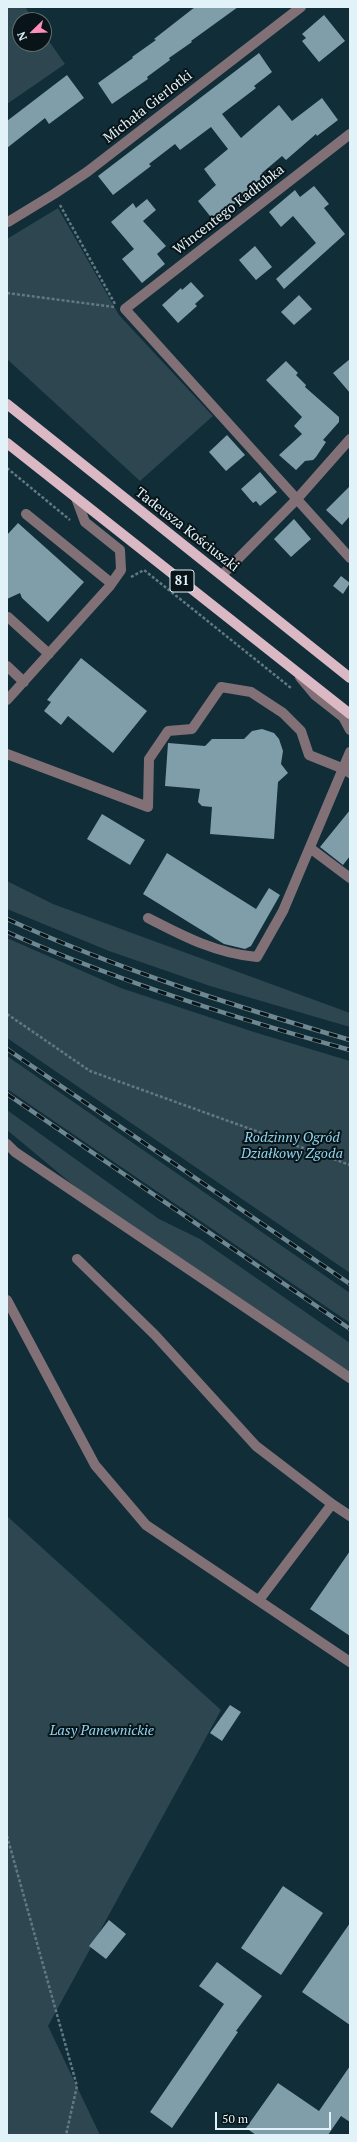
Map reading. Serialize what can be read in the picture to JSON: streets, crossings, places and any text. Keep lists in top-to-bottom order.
{
  "streets": {
    "main road": ["Tadeusza Kościuszki", "81"],
    "street": ["Michała Gierlotki", "Wincentego Kadłubka"]
  },
  "parks": ["Rodzinny Ogród Działkowy Zgoda", "Lasy Panewnickie"],
  "scale_bar": "50 m",
  "north": "bottom left"
}
